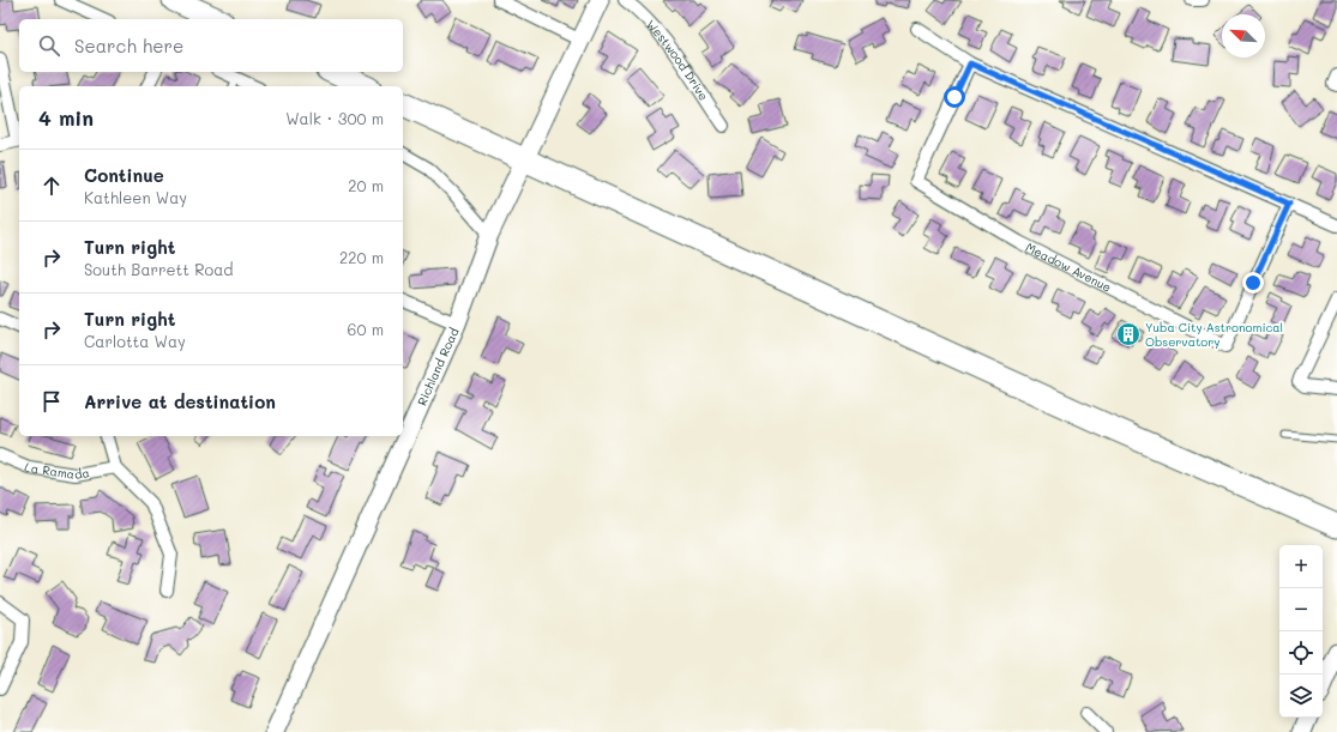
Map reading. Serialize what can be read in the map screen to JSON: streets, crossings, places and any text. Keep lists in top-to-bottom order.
{
  "streets": {
    "street": [
      "Westwood Drive",
      "Meadow Avenue",
      "Richland Road",
      "La Ramada"
    ]
  },
  "places": {
    "building": ["Yuba City Astronomical Observatory"]
  },
  "north": "top left",
  "page": {
    "search": "Search here",
    "heading": ["4 min", "Walk · 300 m"],
    "list": [
      ["Continue", "Kathleen Way", "20 m"],
      ["Turn right", "South Barrett Road", "220 m"],
      ["Turn right", "Carlotta Way", "60 m"],
      "Arrive at destination"
    ],
    "map_buttons": ["+", "−"]
  }
}
